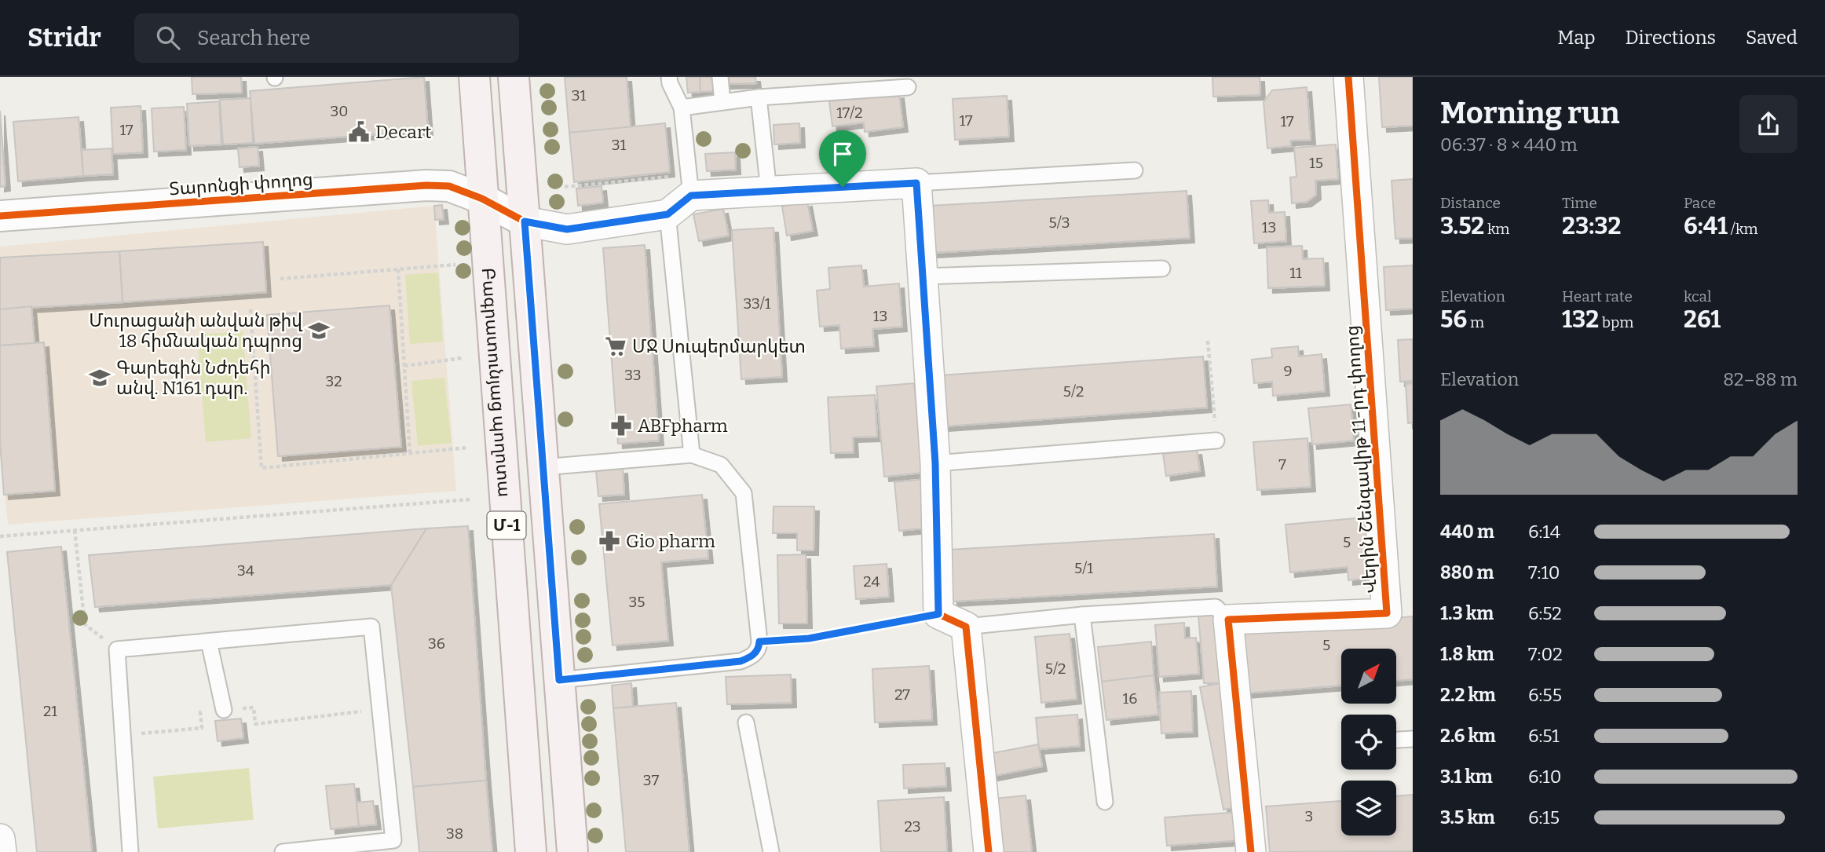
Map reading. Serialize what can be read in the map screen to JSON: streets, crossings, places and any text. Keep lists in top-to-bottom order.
{
  "streets": {
    "main road": ["Բագրատունյաց պողոտա", "Մ-1"],
    "street": ["Տարոնցի փողոց", "Վերին Շենգավիթ 11-րդ փողոց"]
  },
  "crossings": [
    ["Տարոնցի փողոց", "Բագրատունյաց պողոտա"],
    ["Տարոնցի փողոց", "Մ-1"]
  ],
  "places": {
    "public building": ["Decart"],
    "school or university": ["Մուրացանի անվան թիվ 18 հիմնական դպրոց", "Գարեգին Նժդեհի անվ. N161 դպր."],
    "supermarket": ["ՄՋ Սուպերմարկետ"],
    "pharmacy": ["ABFpharm", "Gio pharm"]
  },
  "house_numbers": [
    "31",
    "30",
    "17/2",
    "17",
    "17",
    "17",
    "31",
    "15",
    "5/3",
    "13",
    "11",
    "33/1",
    "13",
    "9",
    "33",
    "32",
    "5/2",
    "7",
    "5",
    "5/1",
    "34",
    "24",
    "35",
    "36",
    "5",
    "5/2",
    "27",
    "16",
    "21",
    "37",
    "3",
    "23",
    "38"
  ],
  "north": "top right",
  "page": {
    "header": "Stridr",
    "search": "Search here",
    "nav": ["Map", "Directions", "Saved"],
    "heading": ["Morning run", "06:37 · 8 × 440 m"],
    "stats": [
      ["Distance", "3.52 km"],
      ["Time", "23:32"],
      ["Pace", "6:41 /km"],
      ["Elevation", "56 m"],
      ["Heart rate", "132 bpm"],
      ["kcal", "261"]
    ],
    "chart": ["Elevation", "82–88 m"],
    "list": [
      {
        "name": "440 m",
        "note": "6:14"
      },
      {
        "name": "880 m",
        "note": "7:10"
      },
      {
        "name": "1.3 km",
        "note": "6:52"
      },
      {
        "name": "1.8 km",
        "note": "7:02"
      },
      {
        "name": "2.2 km",
        "note": "6:55"
      },
      {
        "name": "2.6 km",
        "note": "6:51"
      },
      {
        "name": "3.1 km",
        "note": "6:10"
      },
      {
        "name": "3.5 km",
        "note": "6:15"
      }
    ]
  }
}
